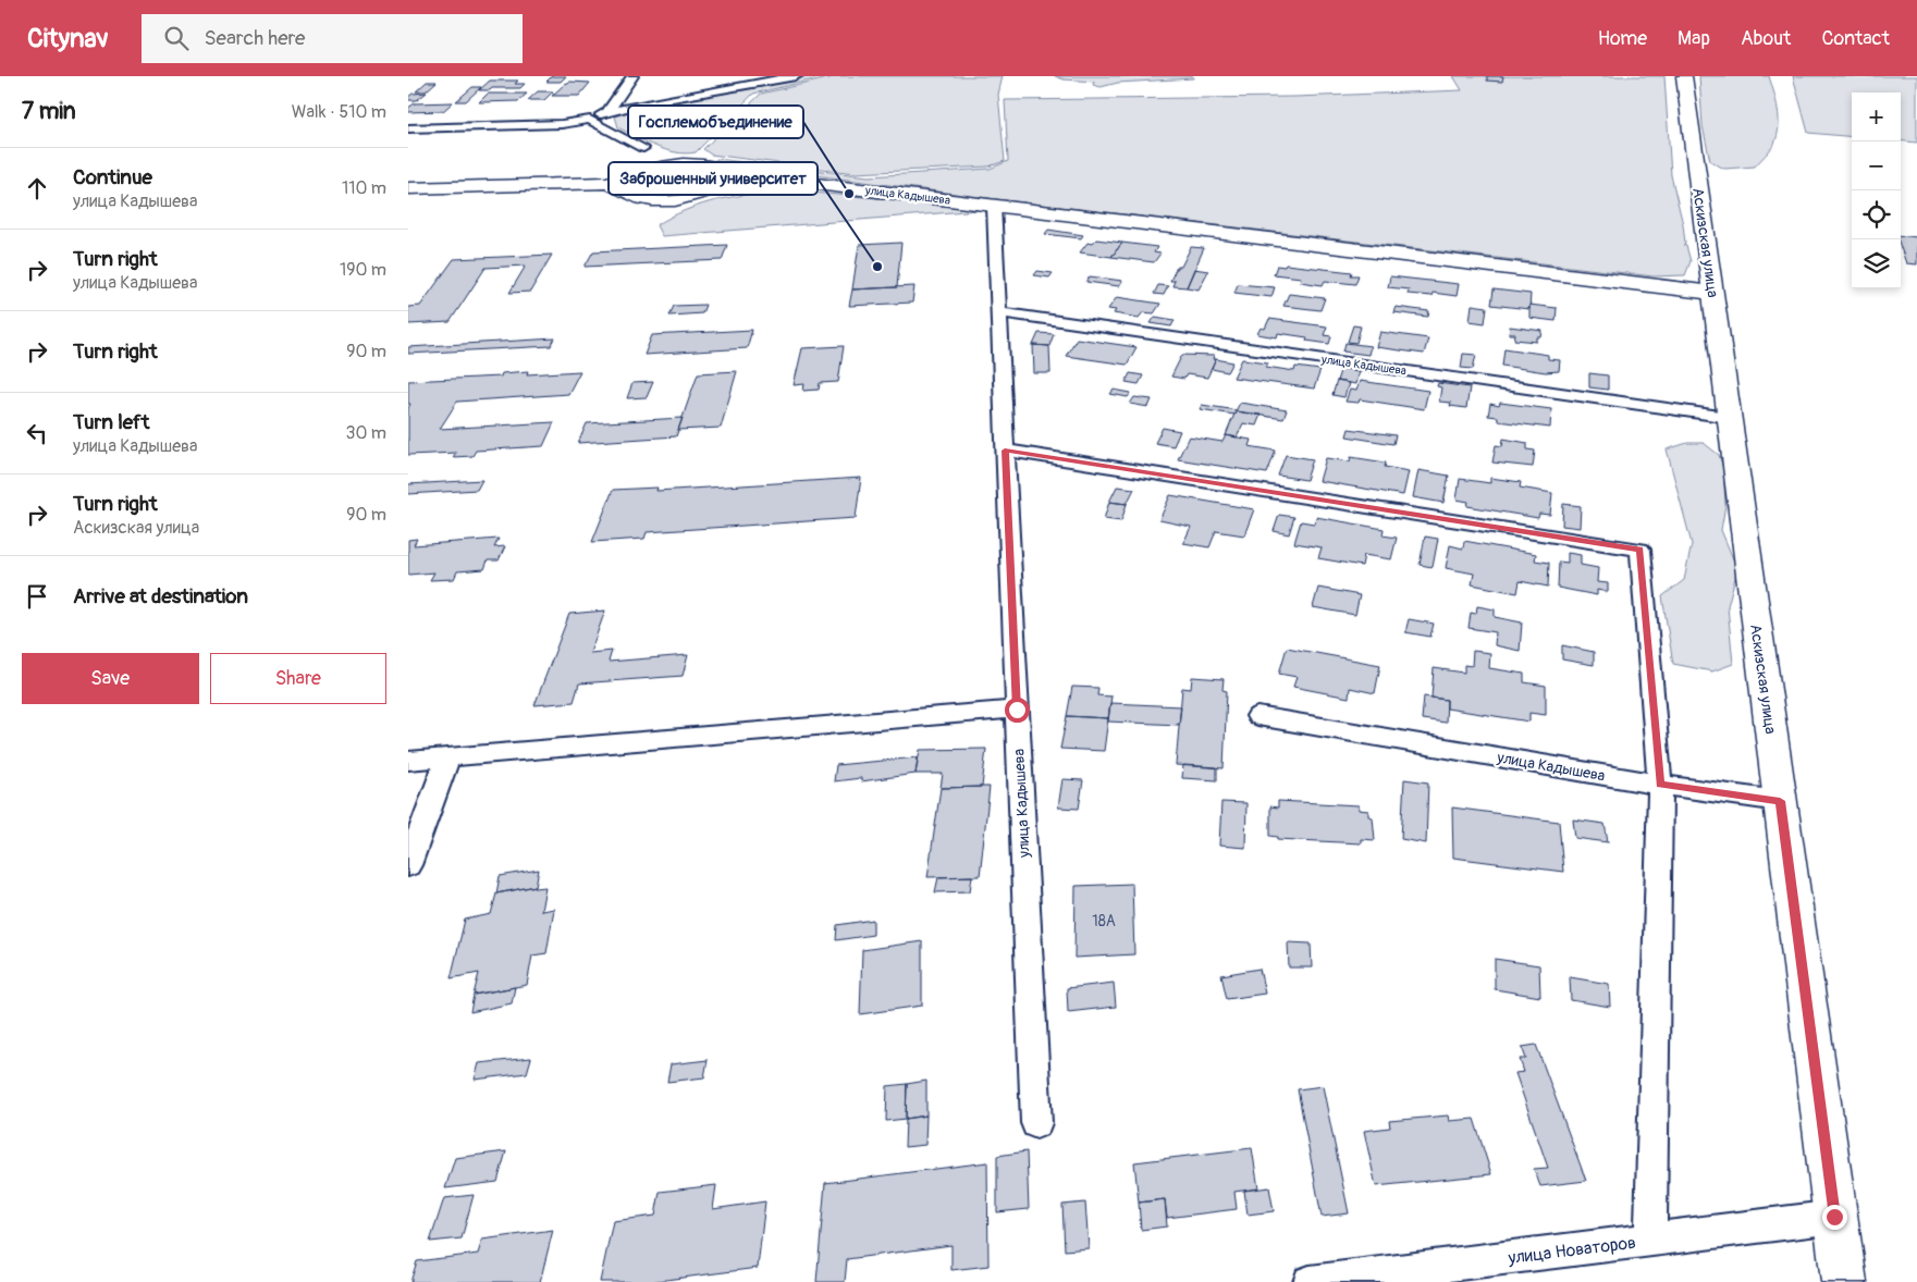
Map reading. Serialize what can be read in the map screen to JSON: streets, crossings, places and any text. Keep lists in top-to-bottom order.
{
  "streets": {
    "street": ["улица Кадышева", "Аскизская улица", "улица Новаторов"]
  },
  "crossings": [
    ["улица Кадышева", "Аскизская улица"],
    ["Аскизская улица", "улица Новаторов"]
  ],
  "places": ["Госплемобъединение", "Заброшенный университет"],
  "house_numbers": ["18А"],
  "page": {
    "header": "Citynav",
    "search": "Search here",
    "nav": [
      "Home",
      "Map",
      "About",
      "Contact"
    ],
    "heading": ["7 min", "Walk · 510 m"],
    "map_buttons": ["+", "−"],
    "list": [
      ["Continue", "улица Кадышева", "110 m"],
      ["Turn right", "улица Кадышева", "190 m"],
      ["Turn right", "90 m"],
      ["Turn left", "улица Кадышева", "30 m"],
      ["Turn right", "Аскизская улица", "90 m"],
      "Arrive at destination"
    ],
    "buttons": ["Save", "Share"]
  }
}
